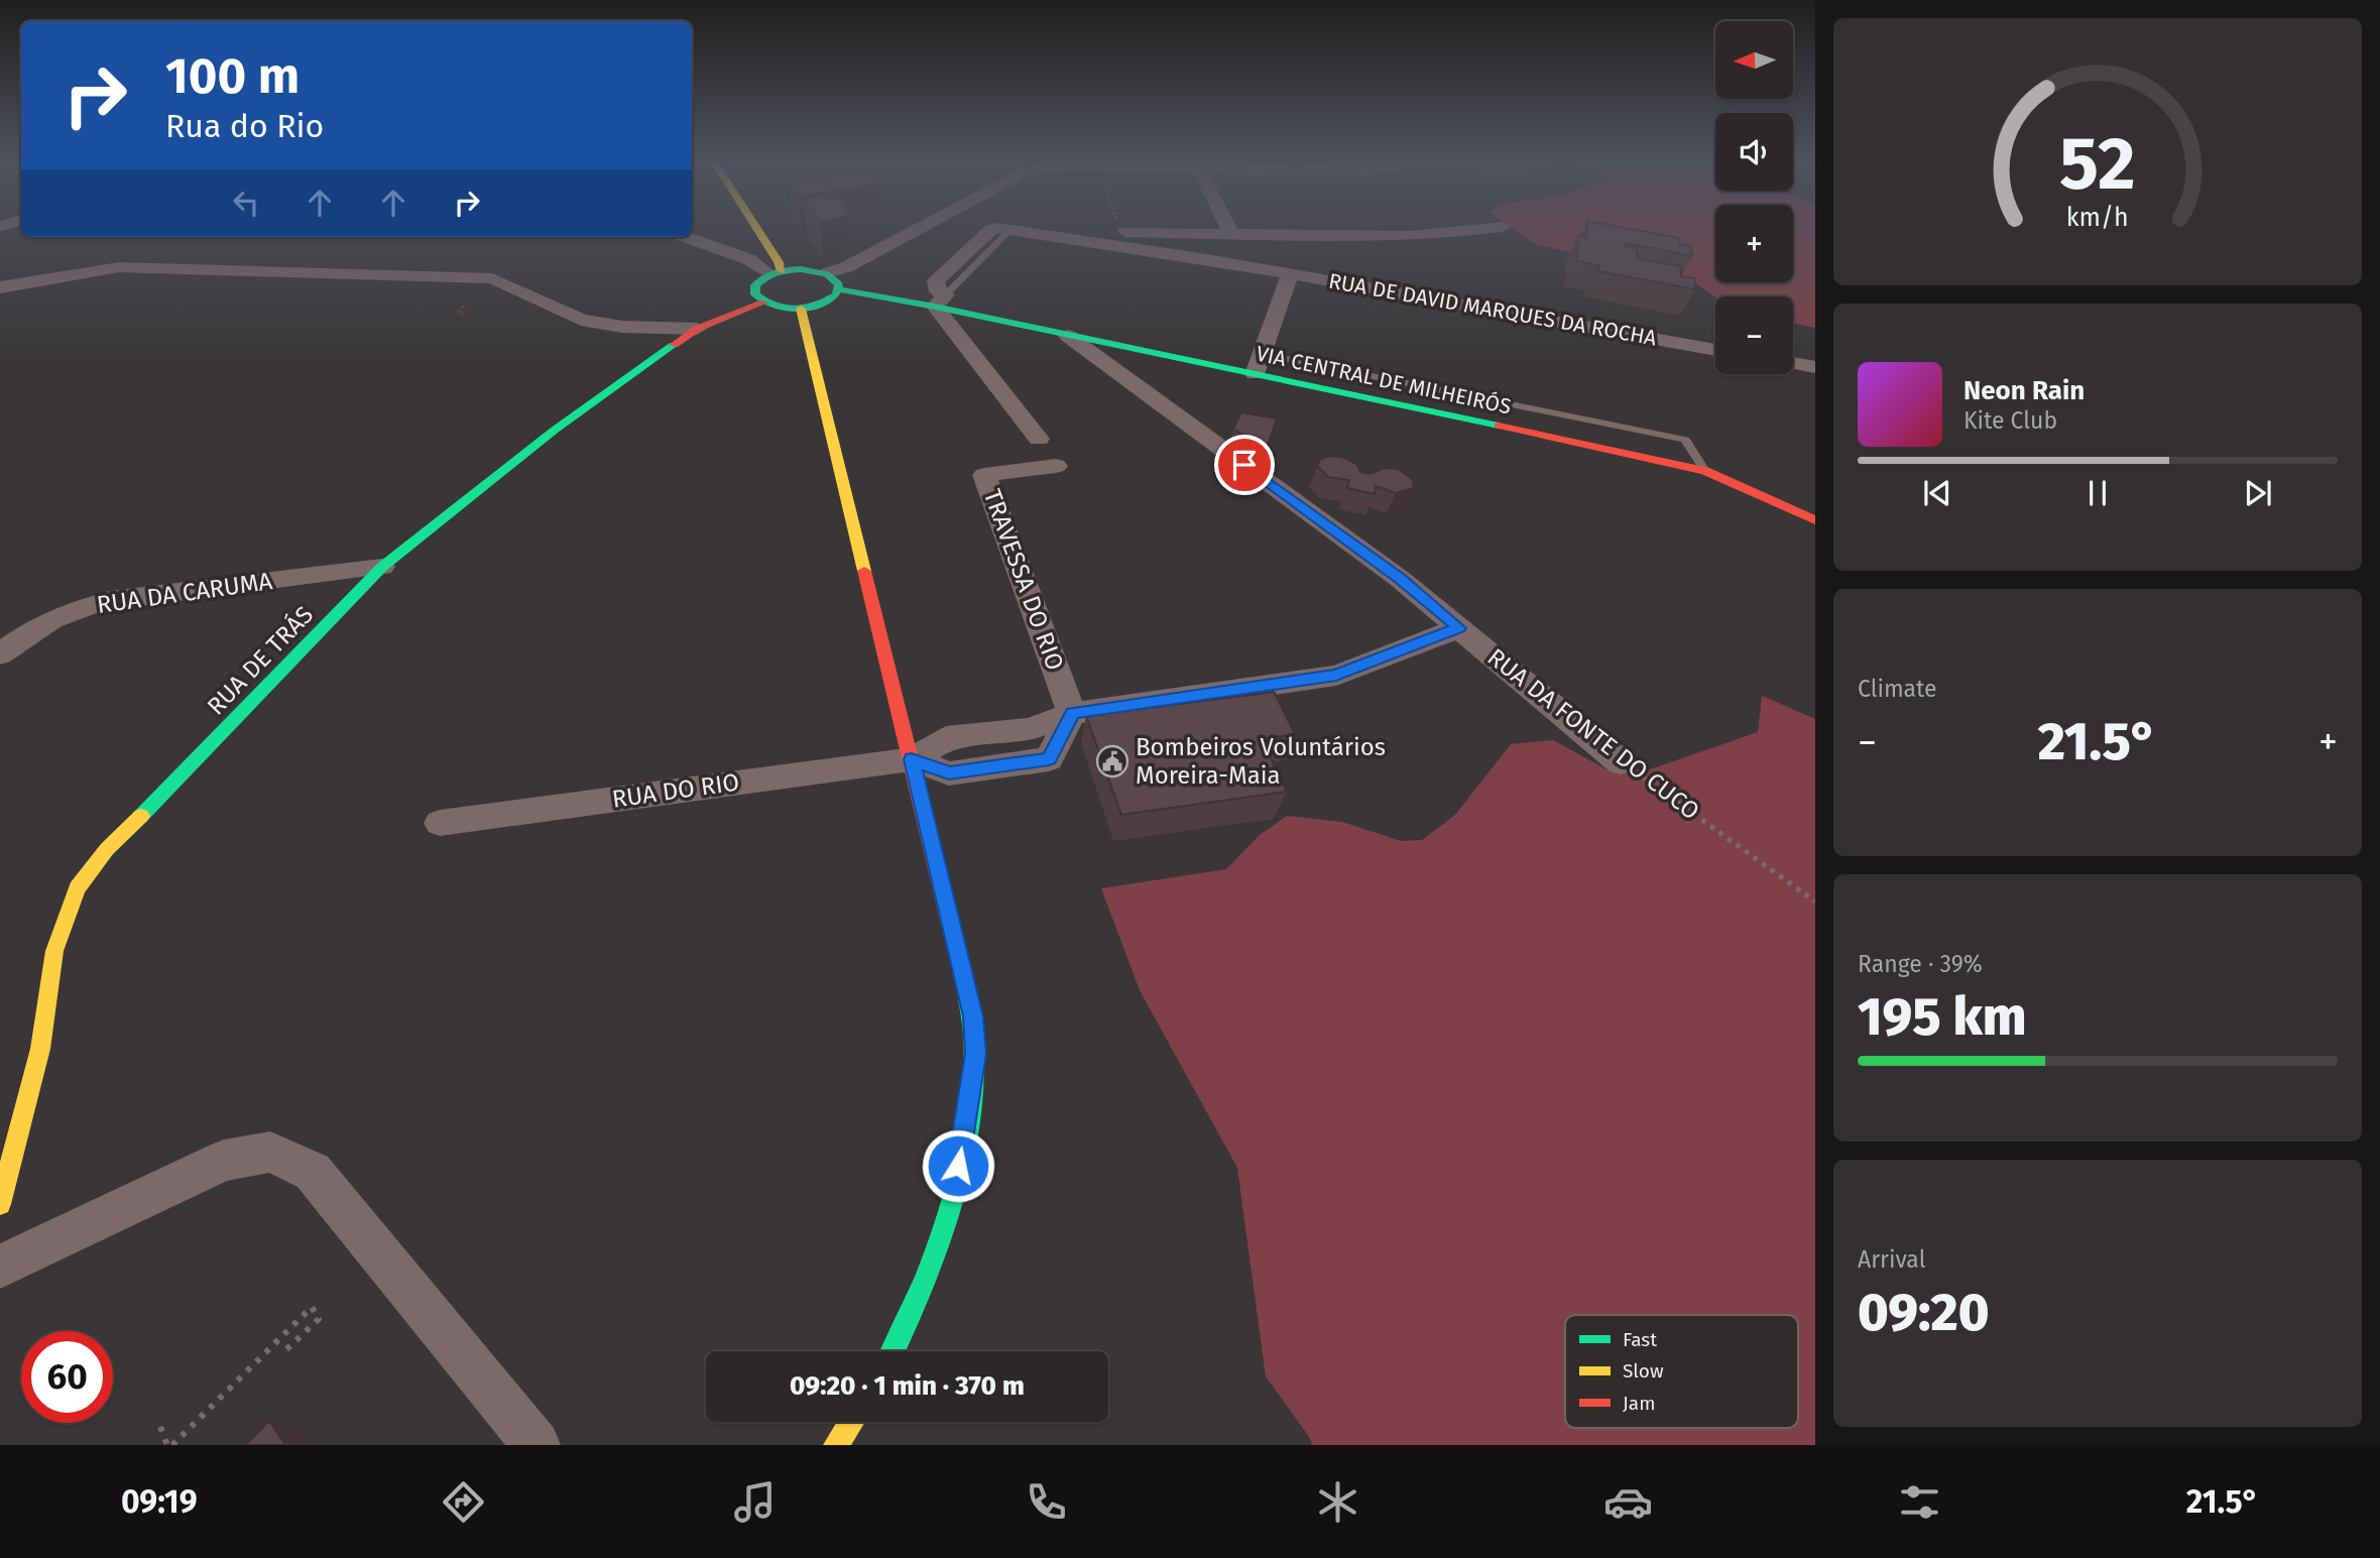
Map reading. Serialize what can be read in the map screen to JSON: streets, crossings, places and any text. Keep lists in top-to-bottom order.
{
  "streets": {
    "street": [
      "RUA DE DAVID MARQUES DA ROCHA",
      "VIA CENTRAL DE MILHEIRÓS",
      "TRAVESSA DO RIO",
      "RUA DA CARUMA",
      "RUA DE TRÁS",
      "RUA DA FONTE DO CUCO",
      "RUA DO RIO"
    ]
  },
  "crossings": [
    ["RUA DE DAVID MARQUES DA ROCHA", "VIA CENTRAL DE MILHEIRÓS"],
    ["VIA CENTRAL DE MILHEIRÓS", "RUA DA FONTE DO CUCO"],
    ["TRAVESSA DO RIO", "RUA DO RIO"],
    ["RUA DA CARUMA", "RUA DE TRÁS"]
  ],
  "places": {
    "public building": ["Bombeiros Voluntários Moreira-Maia"]
  },
  "legend": ["Fast", "Slow", "Jam"],
  "north": "left",
  "page": {
    "map_buttons": ["+", "−"],
    "turn": ["100 m", "Rua do Rio"],
    "song": ["Neon Rain", "Kite Club"],
    "tile": [
      "Climate",
      ["Range · 39%", "195 km"],
      ["Arrival", "09:20"]
    ],
    "heat": ["−", "21.5°", "+"],
    "limit": "60",
    "trip": "09:20 · 1 min · 370 m",
    "tabs": ["09:19", "21.5°"],
    "gauge": ["52", "km/h"]
  }
}
